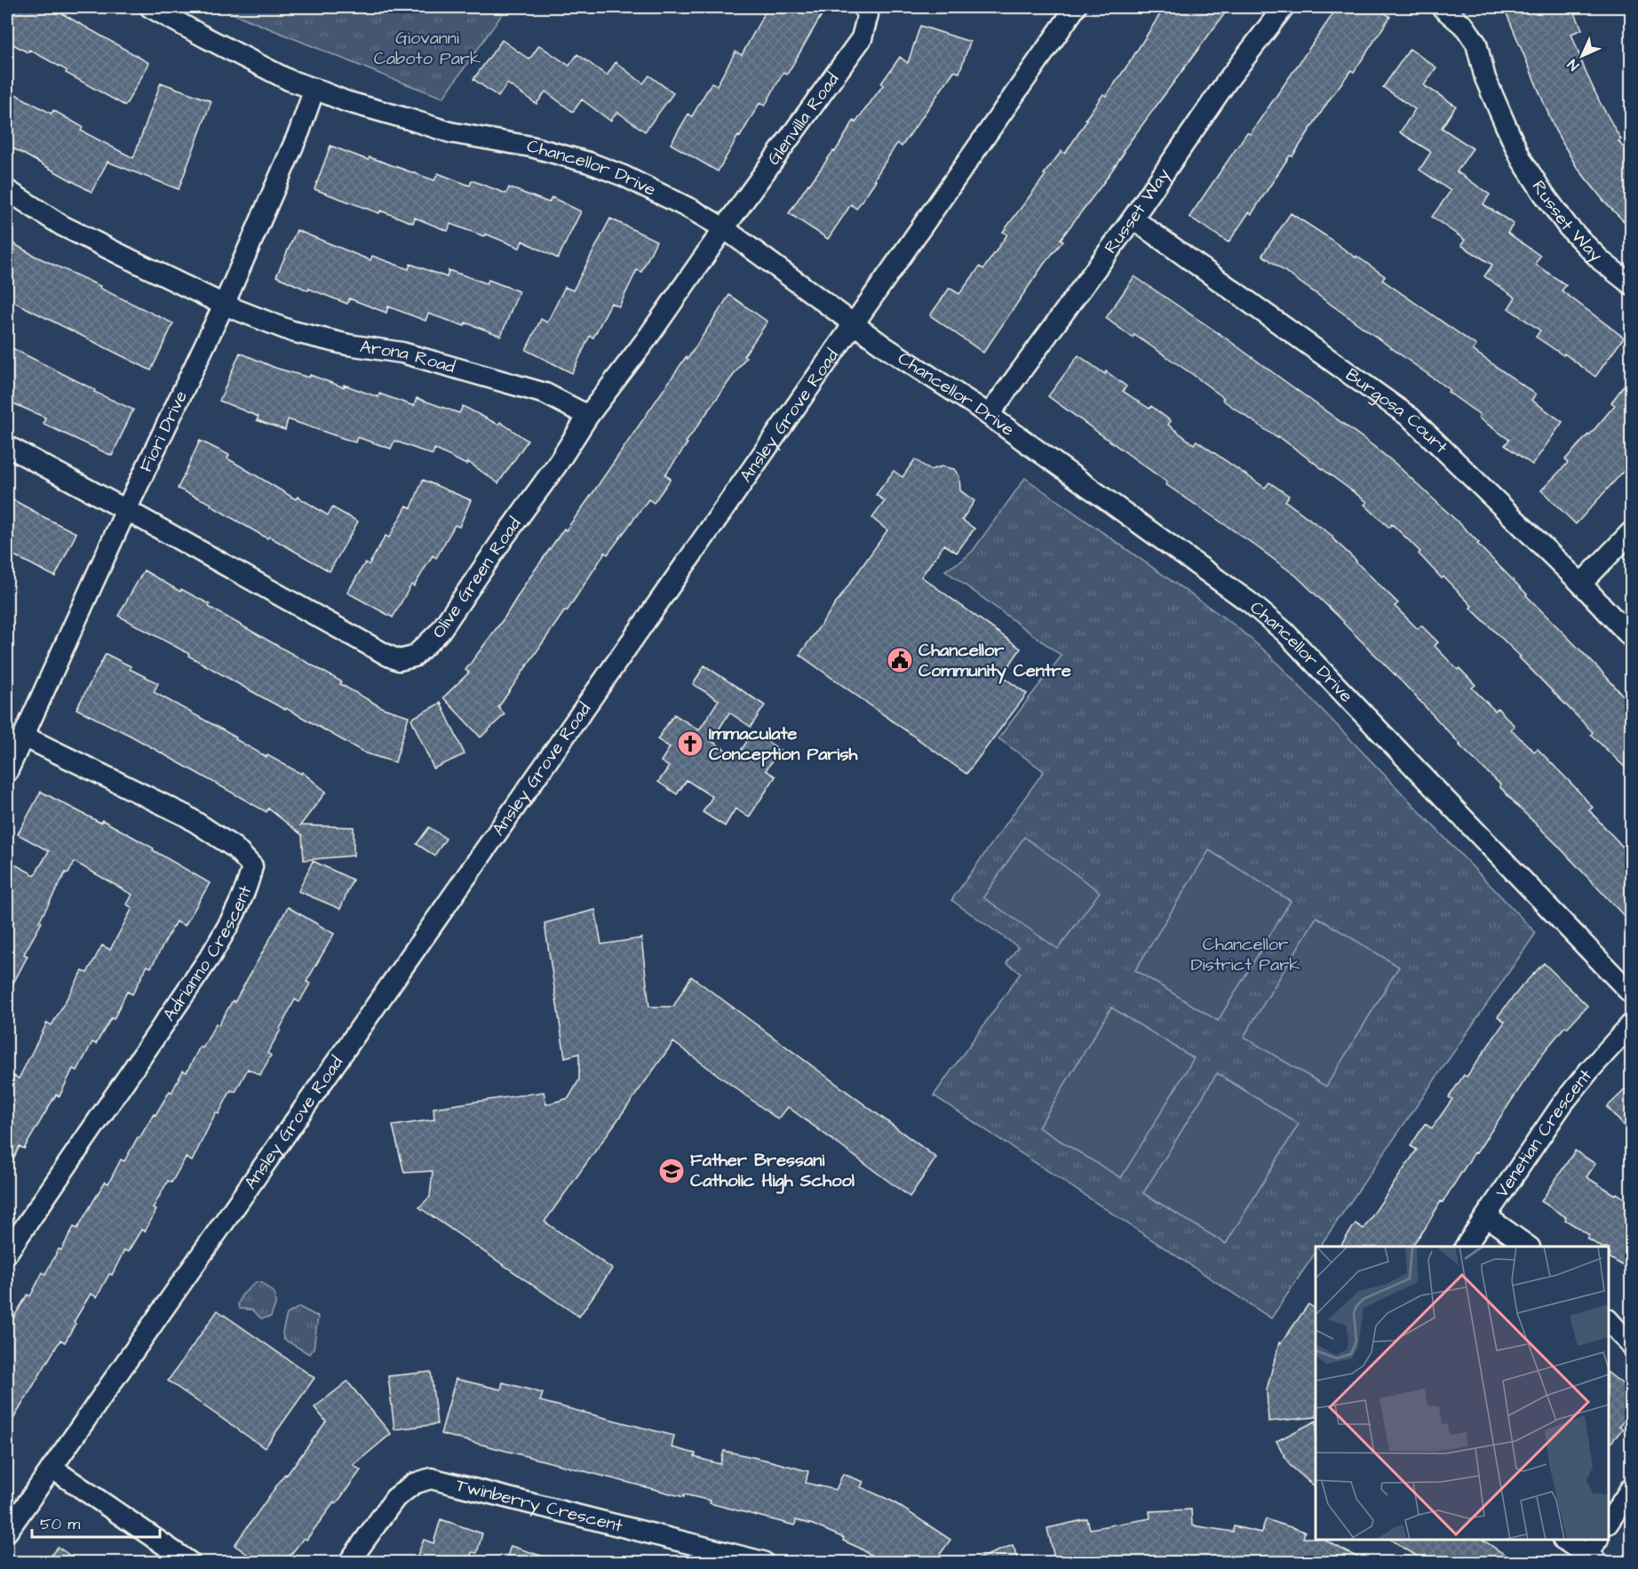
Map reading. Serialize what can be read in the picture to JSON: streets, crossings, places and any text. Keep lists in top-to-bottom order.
{
  "streets": {
    "street": [
      "Glenvilla Road",
      "Chancellor Drive",
      "Russet Way",
      "Arona Road",
      "Burgosa Court",
      "Ansley Grove Road",
      "Fiori Drive",
      "Olive Green Road",
      "Adrianno Crescent",
      "Venetian Crescent",
      "Twinberry Crescent"
    ]
  },
  "crossings": [
    ["Glenvilla Road", "Chancellor Drive"],
    ["Glenvilla Road", "Olive Green Road"],
    ["Chancellor Drive", "Russet Way"],
    ["Chancellor Drive", "Ansley Grove Road"],
    ["Chancellor Drive", "Fiori Drive"],
    ["Chancellor Drive", "Olive Green Road"],
    ["Russet Way", "Burgosa Court"],
    ["Arona Road", "Fiori Drive"],
    ["Arona Road", "Olive Green Road"],
    ["Fiori Drive", "Olive Green Road"],
    ["Fiori Drive", "Adrianno Crescent"]
  ],
  "parks": ["Giovanni Caboto Park", "Chancellor District Park"],
  "places": {
    "public building": ["Chancellor Community Centre"],
    "church": ["Immaculate Conception Parish"],
    "school or university": ["Father Bressani Catholic High School"]
  },
  "scale_bar": "50 m",
  "north": "bottom left"
}
